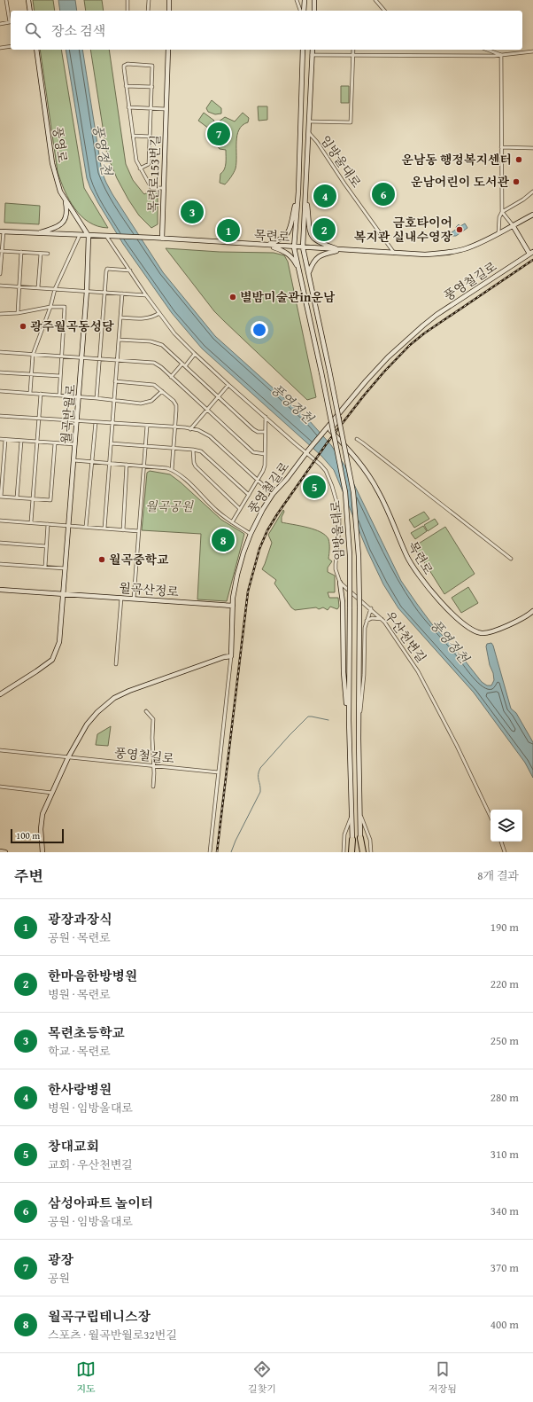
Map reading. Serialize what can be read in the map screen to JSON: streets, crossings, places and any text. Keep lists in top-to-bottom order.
{
  "streets": {
    "main road": [
      "풍영로",
      "임방울대로",
      "목련로153번길",
      "목련로",
      "풍영철길로",
      "월곡반월로",
      "월곡산정로"
    ],
    "street": ["우산천변길"]
  },
  "crossings": [
    ["풍영로", "목련로"],
    ["풍영로", "월곡반월로"],
    ["임방울대로", "목련로"],
    ["목련로153번길", "목련로"],
    ["목련로", "풍영철길로"],
    ["목련로", "월곡반월로"],
    ["풍영철길로", "월곡산정로"],
    ["월곡반월로", "월곡산정로"]
  ],
  "water": ["풍영정천"],
  "parks": ["월곡공원"],
  "places": [
    "운남동 행정복지센터",
    "운남어린이 도서관",
    "금호타이어 복지관 실내수영장",
    "별밤미술관in운남",
    "광주월곡동성당",
    "월곡중학교"
  ],
  "scale_bar": "100 m",
  "page": {
    "search": "장소 검색",
    "pins": [
      "7",
      "6",
      "4",
      "3",
      "2",
      "1",
      "5",
      "8"
    ],
    "scale": "100 m",
    "heading": ["주변", "8개 결과"],
    "list": [
      {
        "mark": "1",
        "name": "광장과장식",
        "note": "공원 · 목련로",
        "value": "190 m"
      },
      {
        "mark": "2",
        "name": "한마음한방병원",
        "note": "병원 · 목련로",
        "value": "220 m"
      },
      {
        "mark": "3",
        "name": "목련초등학교",
        "note": "학교 · 목련로",
        "value": "250 m"
      },
      {
        "mark": "4",
        "name": "한사랑병원",
        "note": "병원 · 임방울대로",
        "value": "280 m"
      },
      {
        "mark": "5",
        "name": "창대교회",
        "note": "교회 · 우산천변길",
        "value": "310 m"
      },
      {
        "mark": "6",
        "name": "삼성아파트 놀이터",
        "note": "공원 · 임방울대로",
        "value": "340 m"
      },
      {
        "mark": "7",
        "name": "광장",
        "note": "공원",
        "value": "370 m"
      },
      {
        "mark": "8",
        "name": "월곡구립테니스장",
        "note": "스포츠 · 월곡반월로32번길",
        "value": "400 m"
      }
    ],
    "nav": ["지도", "길찾기", "저장됨"]
  }
}
